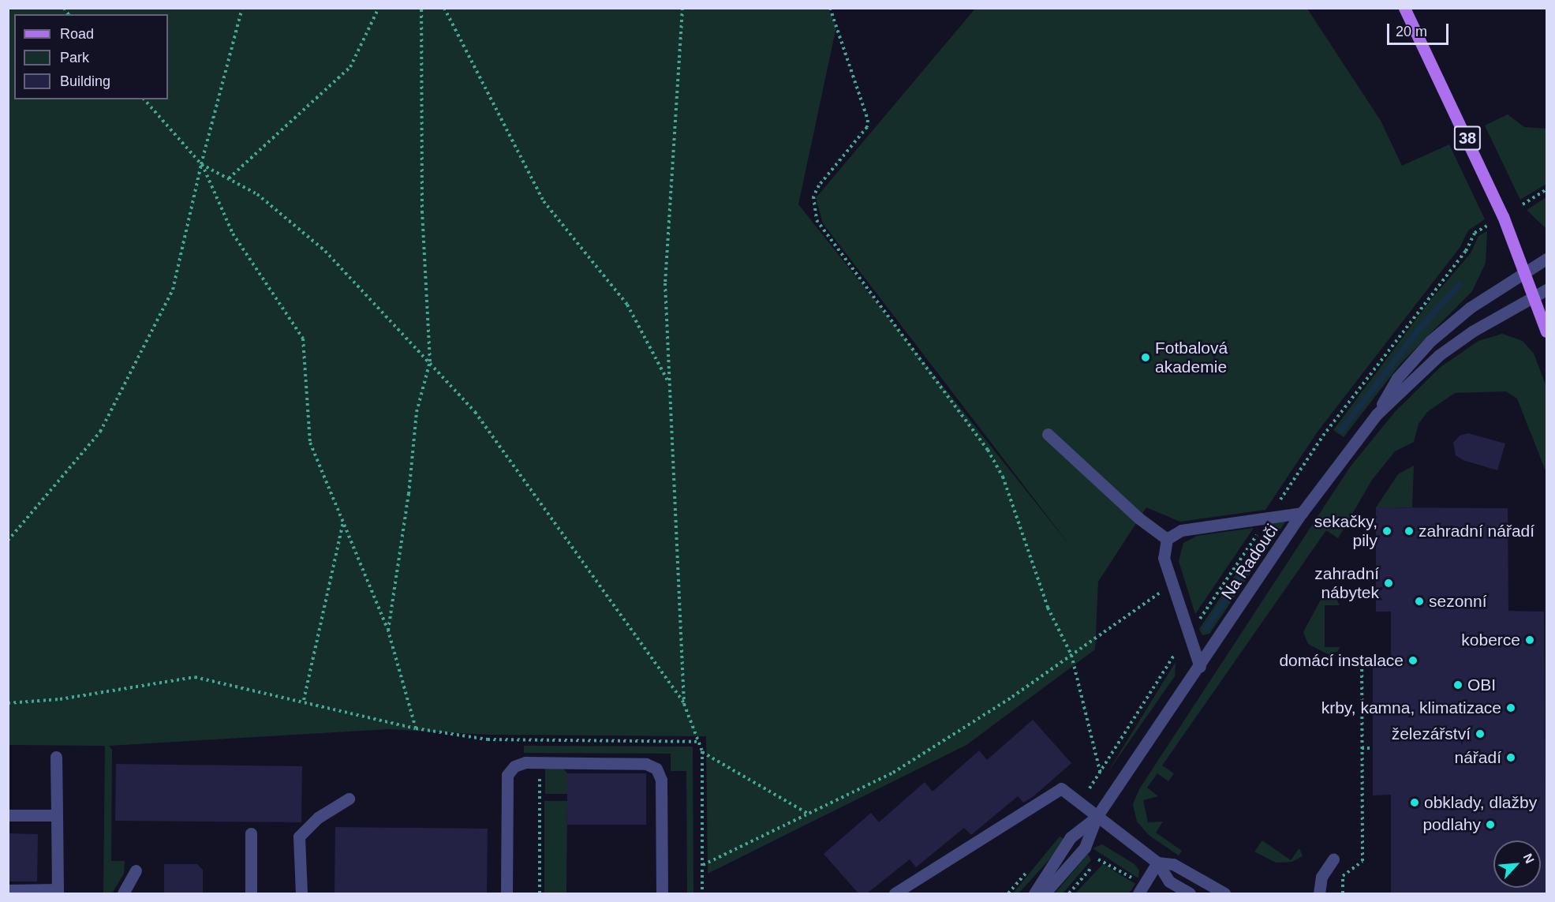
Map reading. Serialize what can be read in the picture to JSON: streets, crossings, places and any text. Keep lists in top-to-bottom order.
{
  "streets": {
    "main road": ["38"],
    "street": ["Na Radouči"]
  },
  "crossings": [
    ["38", "Na Radouči"]
  ],
  "places": [
    "Fotbalová akademie",
    "sekačky, pily",
    "zahradní nářadí",
    "zahradní nábytek",
    "sezonní",
    "koberce",
    "domácí instalace",
    "OBI",
    "krby, kamna, klimatizace",
    "železářství",
    "nářadí",
    "obklady, dlažby",
    "podlahy"
  ],
  "legend": ["Road", "Park", "Building"],
  "scale_bar": "20 m",
  "north": "top right"
}
